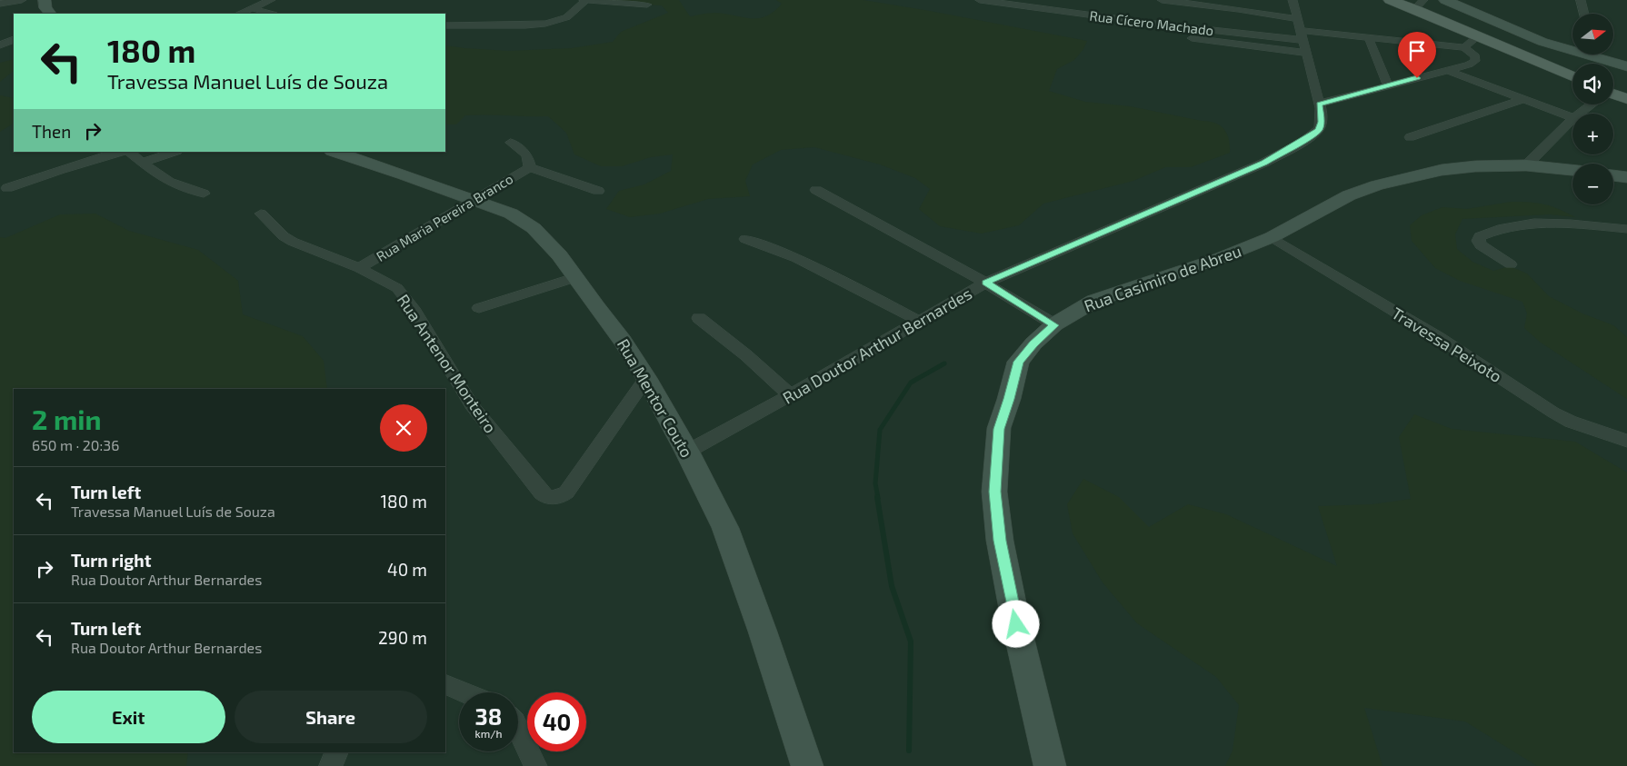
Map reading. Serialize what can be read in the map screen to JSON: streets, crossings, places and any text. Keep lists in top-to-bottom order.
{
  "streets": {
    "street": [
      "Rua Cícero Machado",
      "Rua Maria Pereira Branco",
      "Rua Casimiro de Abreu",
      "Travessa Peixoto",
      "Rua Doutor Arthur Bernardes",
      "Rua Antenor Monteiro",
      "Rua Mentor Couto"
    ]
  },
  "crossings": [
    ["Rua Cícero Machado", "Rua Doutor Arthur Bernardes"],
    ["Rua Maria Pereira Branco", "Rua Antenor Monteiro"],
    ["Rua Maria Pereira Branco", "Rua Mentor Couto"],
    ["Rua Casimiro de Abreu", "Travessa Peixoto"],
    ["Rua Doutor Arthur Bernardes", "Rua Mentor Couto"],
    ["Rua Antenor Monteiro", "Rua Mentor Couto"]
  ],
  "north": "right",
  "page": {
    "map_buttons": ["+", "−"],
    "turn": ["180 m", "Travessa Manuel Luís de Souza"],
    "then": "Then",
    "heading": ["2 min", "650 m · 20:36"],
    "list": [
      {
        "name": "Turn left",
        "note": "Travessa Manuel Luís de Souza",
        "value": "180 m"
      },
      {
        "name": "Turn right",
        "note": "Rua Doutor Arthur Bernardes",
        "value": "40 m"
      },
      {
        "name": "Turn left",
        "note": "Rua Doutor Arthur Bernardes",
        "value": "290 m"
      }
    ],
    "buttons": ["Exit", "Share"],
    "speed": "38 km/h",
    "limit": "40"
  }
}
